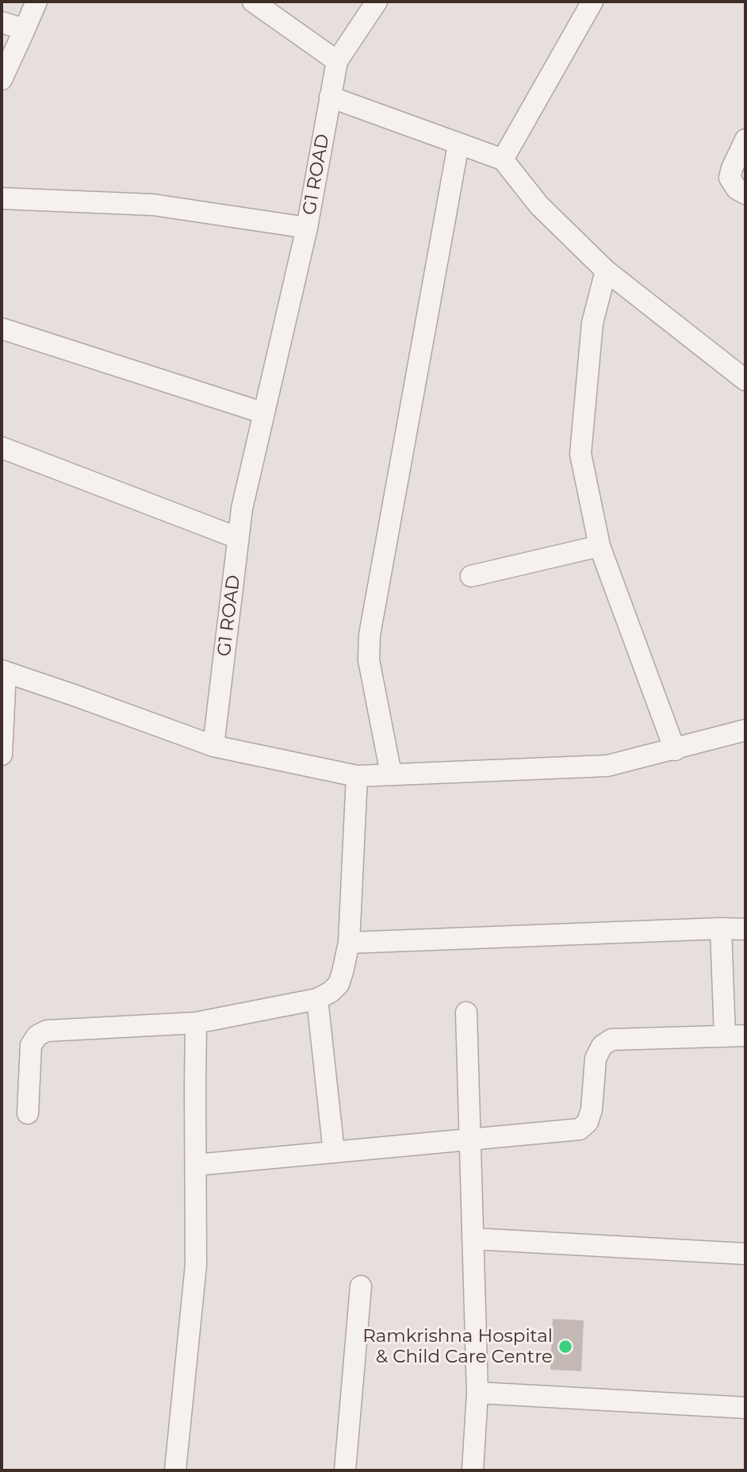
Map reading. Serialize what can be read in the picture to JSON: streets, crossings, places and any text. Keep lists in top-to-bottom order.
{
  "streets": {
    "street": ["G1 ROAD"]
  },
  "places": ["Ramkrishna Hospital & Child Care Centre"]
}
